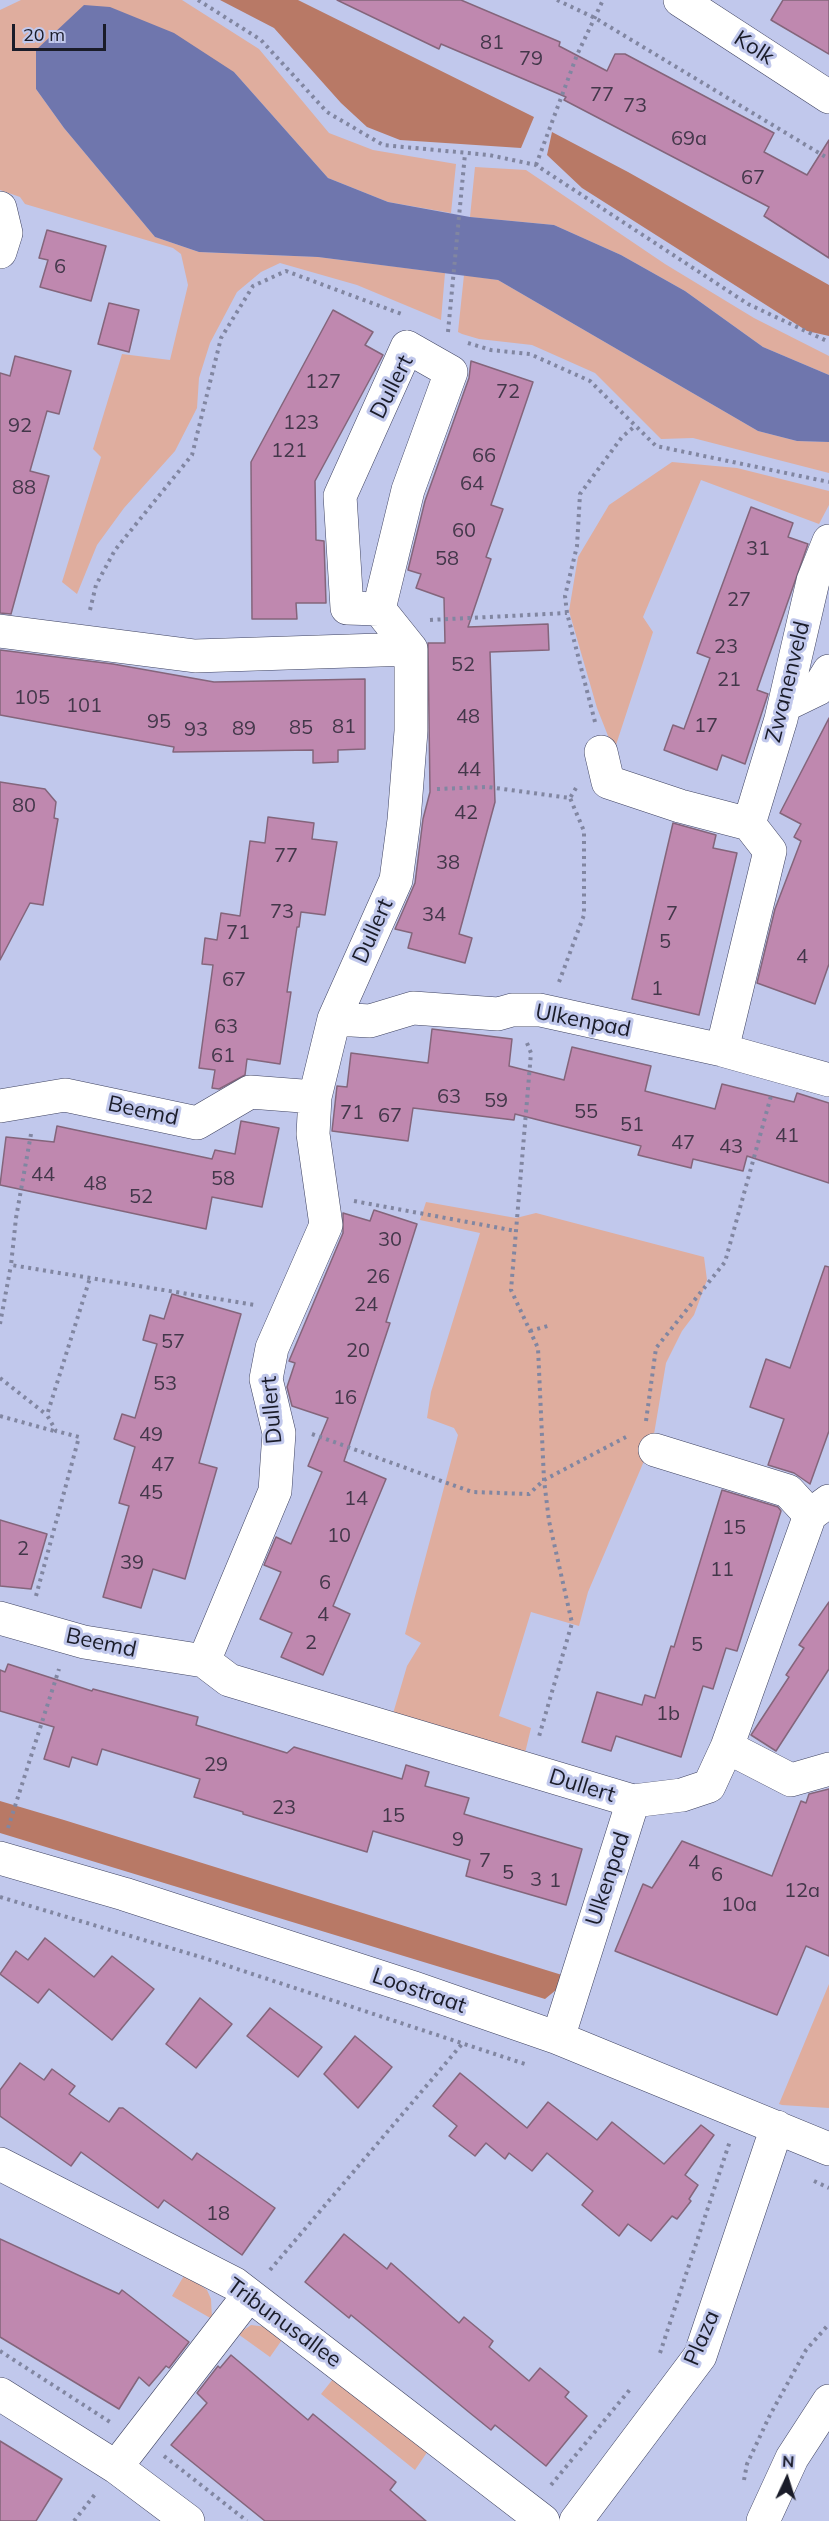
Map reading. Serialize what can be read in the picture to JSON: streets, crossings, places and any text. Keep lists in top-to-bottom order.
{
  "streets": {
    "street": [
      "Kolk",
      "Dullert",
      "Zwanenveld",
      "Ulkenpad",
      "Beemd",
      "Loostraat",
      "Tribunusallee",
      "Plaza"
    ]
  },
  "crossings": [
    ["Dullert", "Ulkenpad"],
    ["Dullert", "Beemd"],
    ["Ulkenpad", "Loostraat"],
    ["Loostraat", "Plaza"]
  ],
  "house_numbers": [
    "81",
    "79",
    "77",
    "73",
    "69a",
    "67",
    "6",
    "127",
    "72",
    "123",
    "92",
    "121",
    "66",
    "64",
    "88",
    "60",
    "31",
    "58",
    "27",
    "23",
    "52",
    "21",
    "105",
    "101",
    "48",
    "95",
    "17",
    "81",
    "85",
    "89",
    "93",
    "44",
    "80",
    "42",
    "77",
    "38",
    "73",
    "7",
    "34",
    "71",
    "5",
    "4",
    "67",
    "1",
    "63",
    "61",
    "63",
    "59",
    "55",
    "71",
    "67",
    "51",
    "41",
    "47",
    "43",
    "44",
    "58",
    "48",
    "52",
    "30",
    "26",
    "24",
    "57",
    "20",
    "53",
    "16",
    "49",
    "47",
    "45",
    "14",
    "15",
    "10",
    "2",
    "39",
    "11",
    "6",
    "4",
    "2",
    "5",
    "1b",
    "29",
    "23",
    "15",
    "9",
    "7",
    "4",
    "5",
    "6",
    "3",
    "1",
    "12a",
    "10a",
    "18"
  ],
  "scale_bar": "20 m",
  "north": "top"
}
